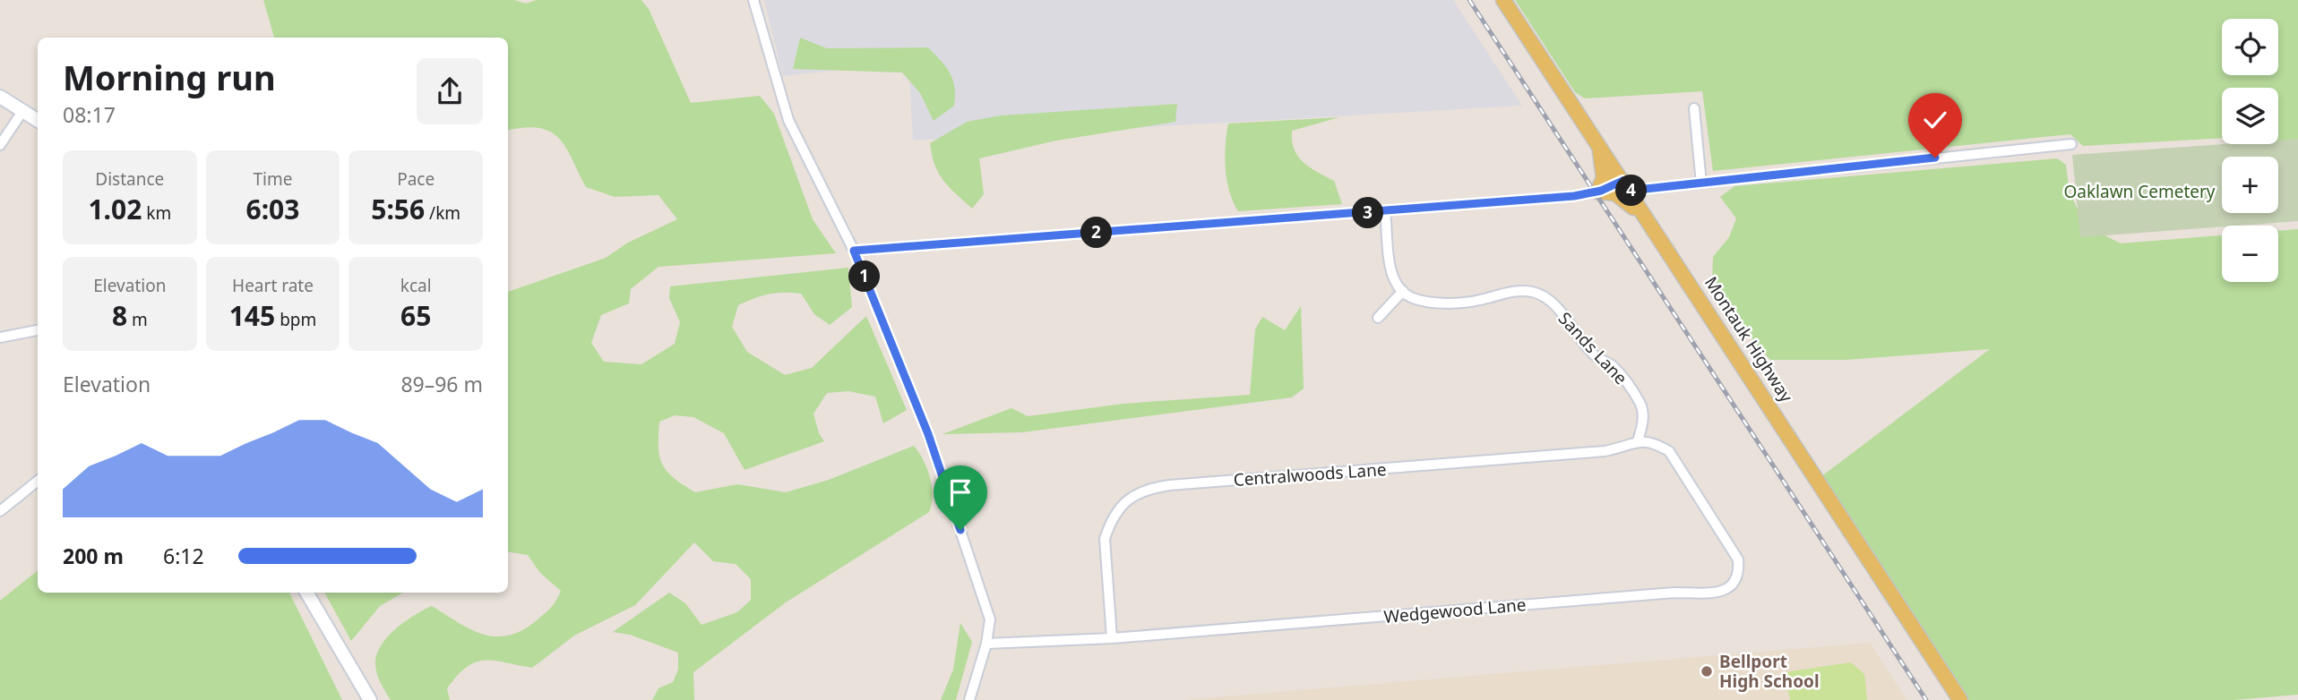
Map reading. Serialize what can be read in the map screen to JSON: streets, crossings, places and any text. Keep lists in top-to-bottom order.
{
  "streets": {
    "main road": ["Montauk Highway"],
    "street": ["Sands Lane", "Centralwoods Lane", "Wedgewood Lane"]
  },
  "crossings": [
    ["Sands Lane", "Centralwoods Lane"],
    ["Sands Lane", "Wedgewood Lane"],
    ["Centralwoods Lane", "Wedgewood Lane"]
  ],
  "parks": ["Oaklawn Cemetery"],
  "places": ["Bellport High School"],
  "page": {
    "map_buttons": ["+", "−"],
    "heading": ["Morning run", "08:17"],
    "stats": [
      ["Distance", "1.02 km"],
      ["Time", "6:03"],
      ["Pace", "5:56 /km"],
      ["Elevation", "8 m"],
      ["Heart rate", "145 bpm"],
      ["kcal", "65"]
    ],
    "pins": [
      "4",
      "3",
      "2",
      "1"
    ],
    "chart": ["Elevation", "89–96 m"],
    "list": [
      {
        "name": "200 m",
        "note": "6:12"
      }
    ]
  }
}
